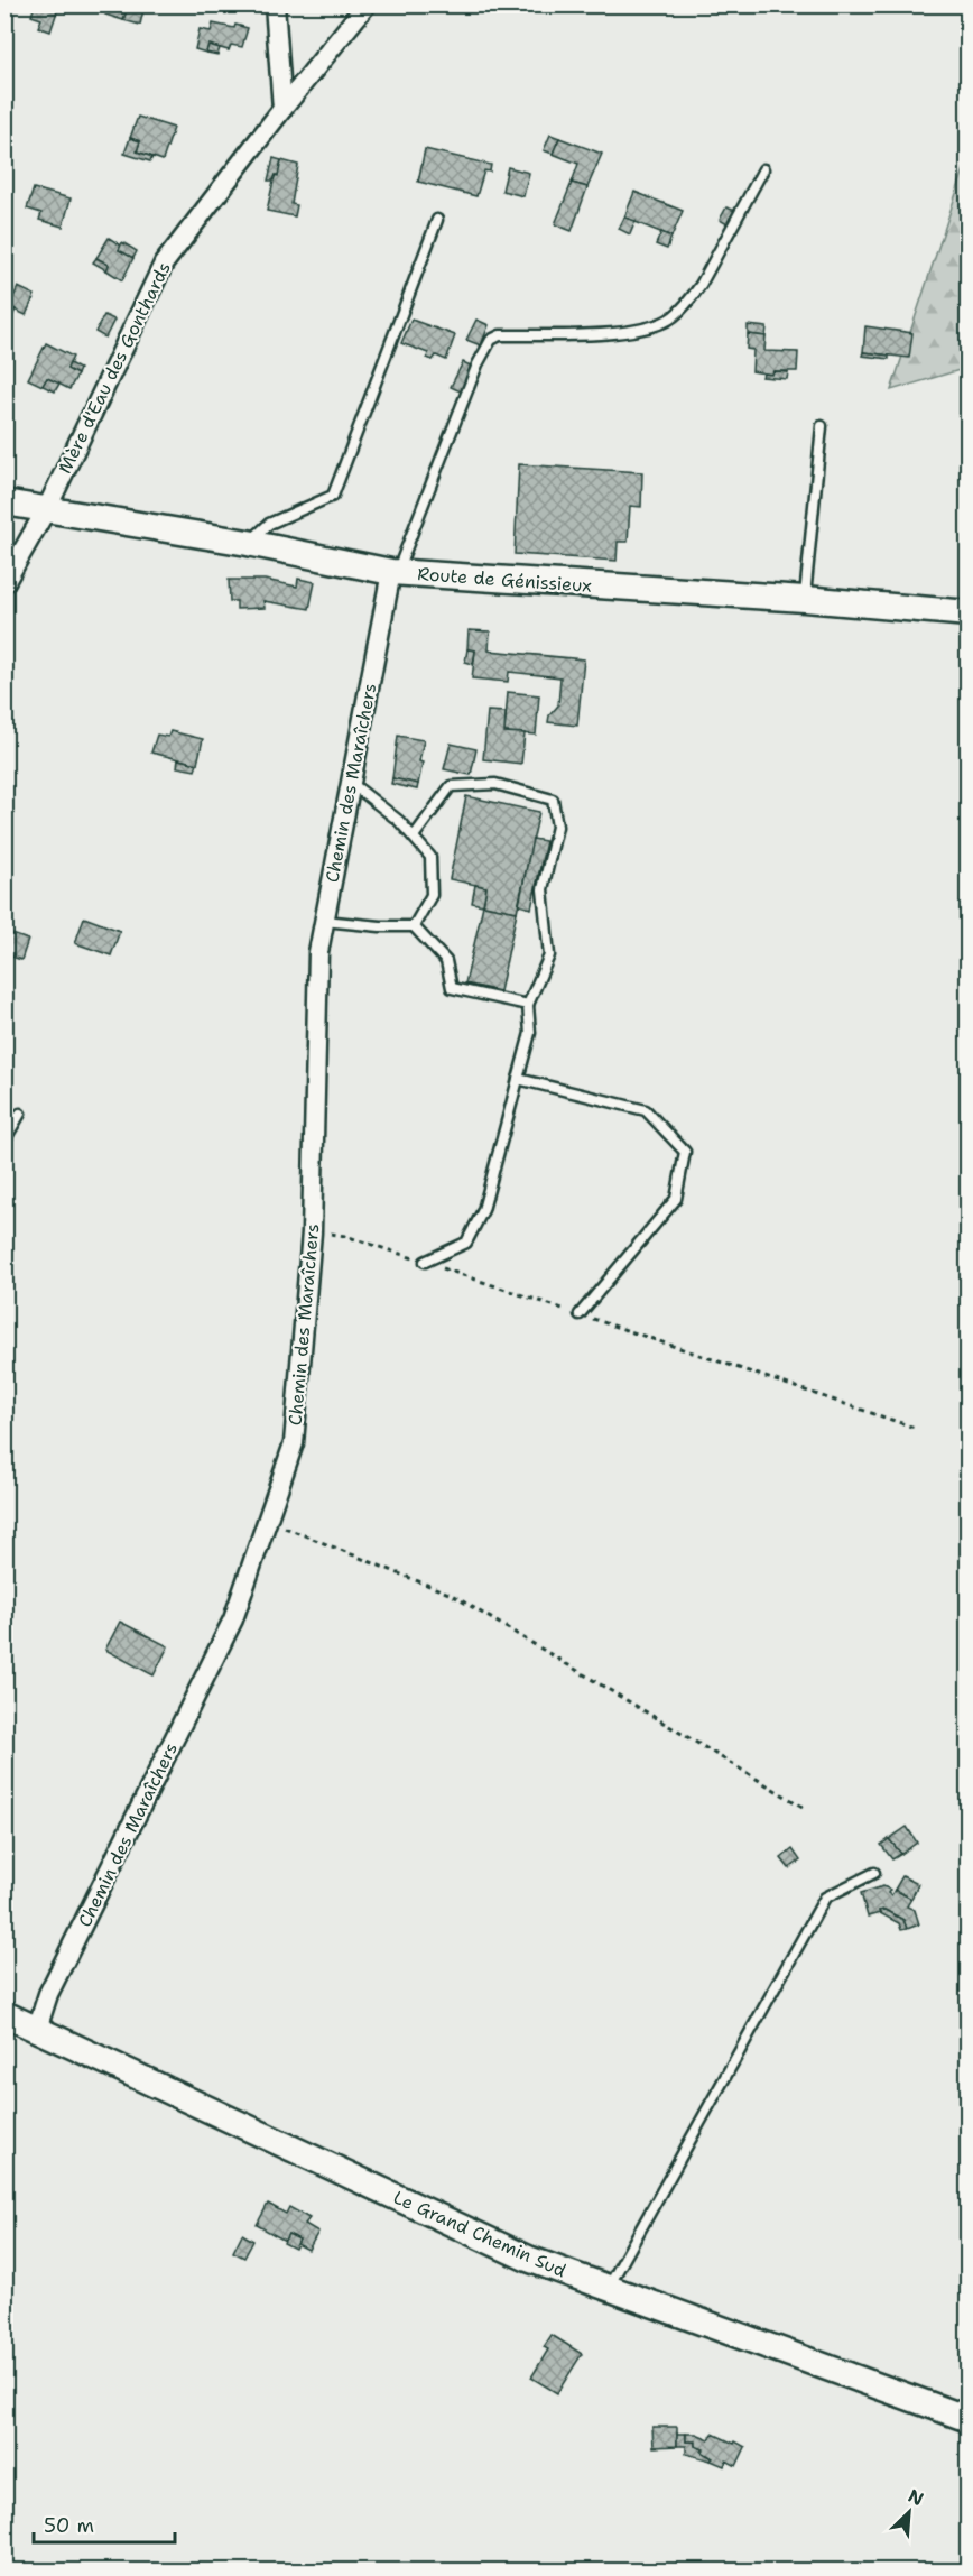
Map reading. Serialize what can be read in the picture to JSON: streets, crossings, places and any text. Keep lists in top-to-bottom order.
{
  "streets": {
    "street": [
      "Mère d'Eau des Gonthards",
      "Route de Génissieux",
      "Chemin des Maraîchers",
      "Le Grand Chemin Sud"
    ]
  },
  "crossings": [
    ["Mère d'Eau des Gonthards", "Route de Génissieux"],
    ["Route de Génissieux", "Chemin des Maraîchers"],
    ["Chemin des Maraîchers", "Le Grand Chemin Sud"]
  ],
  "scale_bar": "50 m",
  "north": "top right"
}
